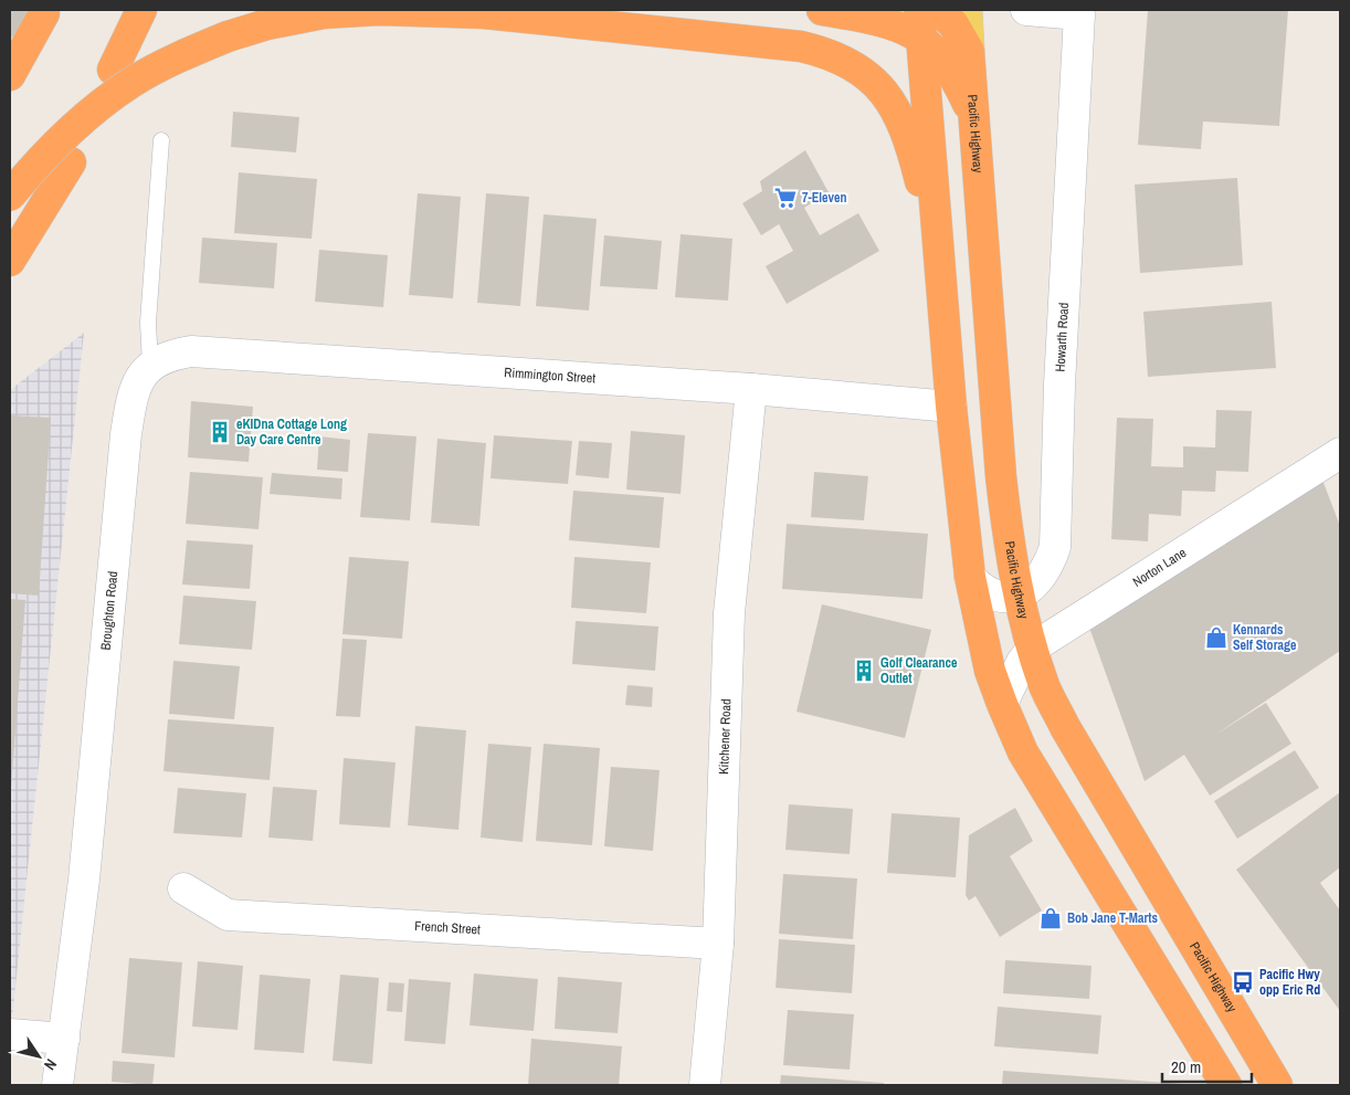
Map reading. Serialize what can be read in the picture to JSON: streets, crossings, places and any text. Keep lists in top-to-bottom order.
{
  "streets": {
    "highway": ["Pacific Highway"],
    "street": [
      "Howarth Road",
      "Rimmington Street",
      "Norton Lane",
      "Broughton Road",
      "Kitchener Road",
      "French Street"
    ]
  },
  "crossings": [
    ["Pacific Highway", "Howarth Road"],
    ["Pacific Highway", "Norton Lane"],
    ["Rimmington Street", "Broughton Road"],
    ["Rimmington Street", "Kitchener Road"],
    ["Kitchener Road", "French Street"]
  ],
  "places": {
    "supermarket": ["7-Eleven"],
    "building": ["eKIDna Cottage Long Day Care Centre", "Golf Clearance Outlet"],
    "shop": ["Kennards Self Storage", "Bob Jane T-Marts"],
    "bus stop": ["Pacific Hwy opp Eric Rd"]
  },
  "scale_bar": "20 m",
  "north": "bottom right"
}
